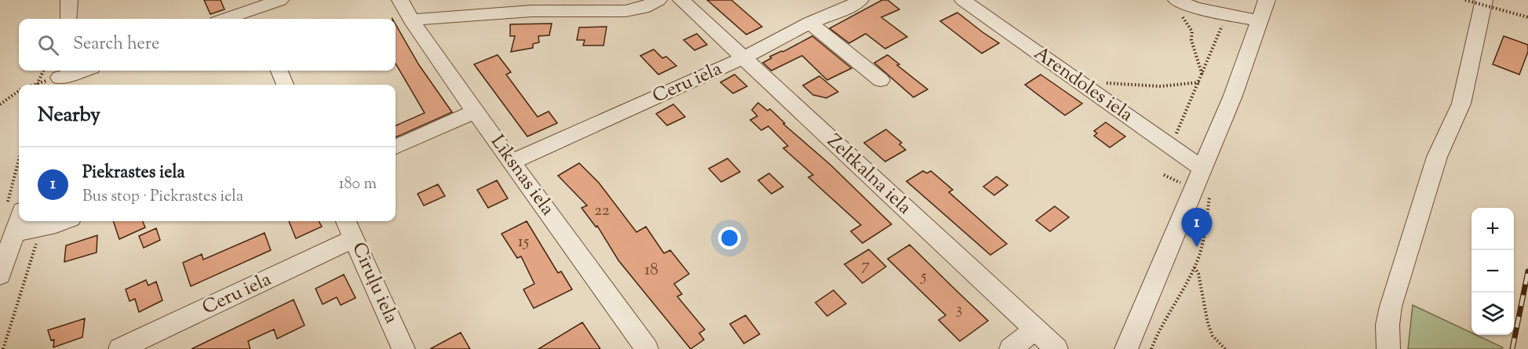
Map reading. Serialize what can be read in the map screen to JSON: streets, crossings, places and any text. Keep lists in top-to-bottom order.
{
  "streets": {
    "street": [
      "Ceru iela",
      "Arendoles iela",
      "Zeltkalna iela",
      "Līksnas iela",
      "Cīruļu iela"
    ]
  },
  "crossings": [
    ["Ceru iela", "Zeltkalna iela"],
    ["Ceru iela", "Līksnas iela"],
    ["Ceru iela", "Cīruļu iela"]
  ],
  "house_numbers": [
    "22",
    "15",
    "7",
    "18",
    "5",
    "3"
  ],
  "page": {
    "search": "Search here",
    "heading": "Nearby",
    "list": [
      {
        "mark": "1",
        "name": "Piekrastes iela",
        "note": "Bus stop · Piekrastes iela",
        "value": "180 m"
      }
    ],
    "map_buttons": ["+", "−"],
    "pins": "1"
  }
}
